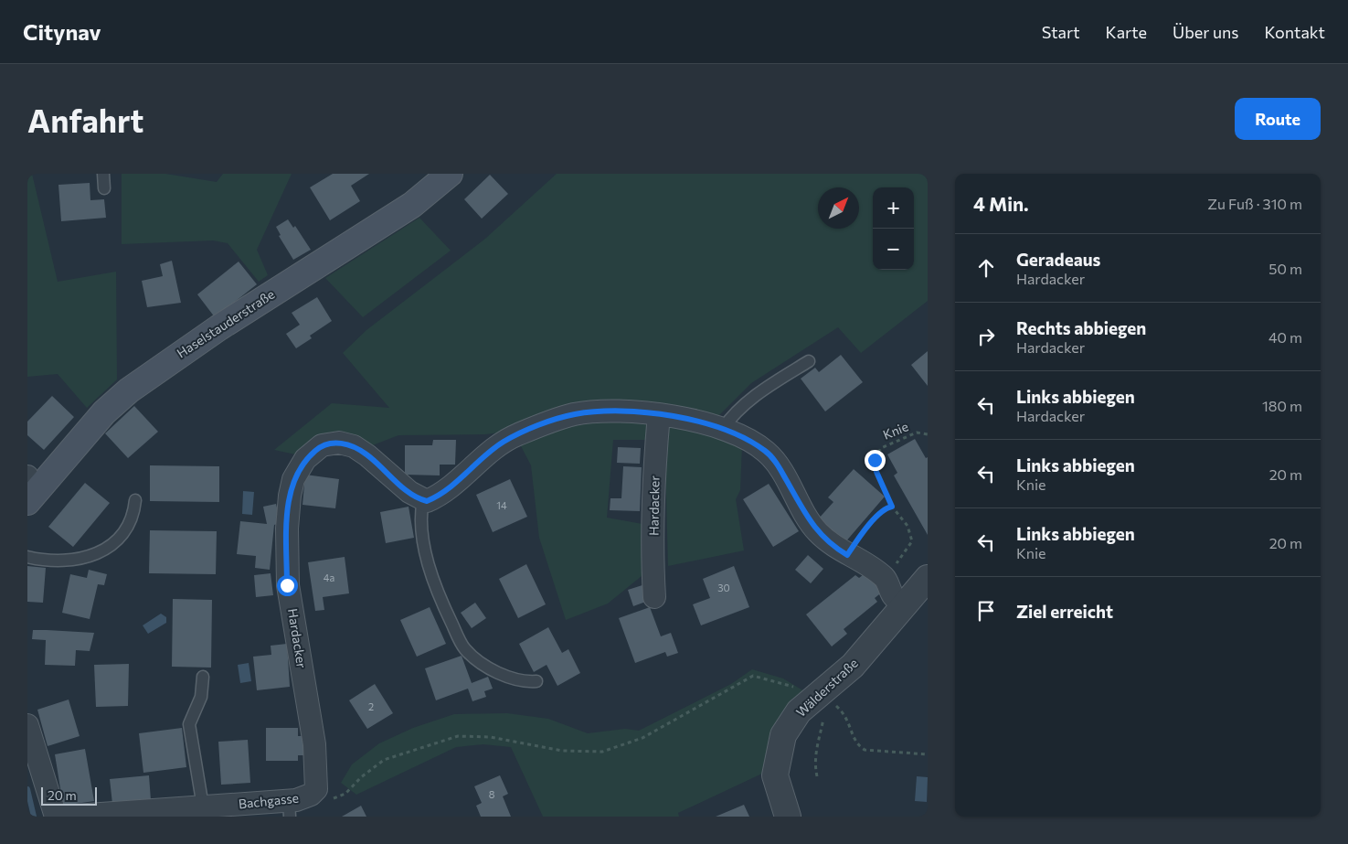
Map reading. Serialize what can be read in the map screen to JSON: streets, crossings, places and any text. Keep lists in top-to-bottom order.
{
  "streets": {
    "main road": ["Haselstauderstraße"],
    "street": ["Hardacker", "Wälderstraße", "Bachgasse"],
    "path": ["Knie"]
  },
  "crossings": [
    ["Hardacker", "Bachgasse"]
  ],
  "house_numbers": [
    "14",
    "4a",
    "30",
    "2",
    "8"
  ],
  "scale_bar": "20 m",
  "north": "top right",
  "page": {
    "header": "Citynav",
    "nav": [
      "Start",
      "Karte",
      "Über uns",
      "Kontakt"
    ],
    "buttons": "Route",
    "title": "Anfahrt",
    "heading": ["4 Min.", "Zu Fuß · 310 m"],
    "map_buttons": ["+", "−"],
    "list": [
      ["Geradeaus", "Hardacker", "50 m"],
      ["Rechts abbiegen", "Hardacker", "40 m"],
      ["Links abbiegen", "Hardacker", "180 m"],
      ["Links abbiegen", "Knie", "20 m"],
      ["Links abbiegen", "Knie", "20 m"],
      "Ziel erreicht"
    ],
    "scale": "20 m"
  }
}
